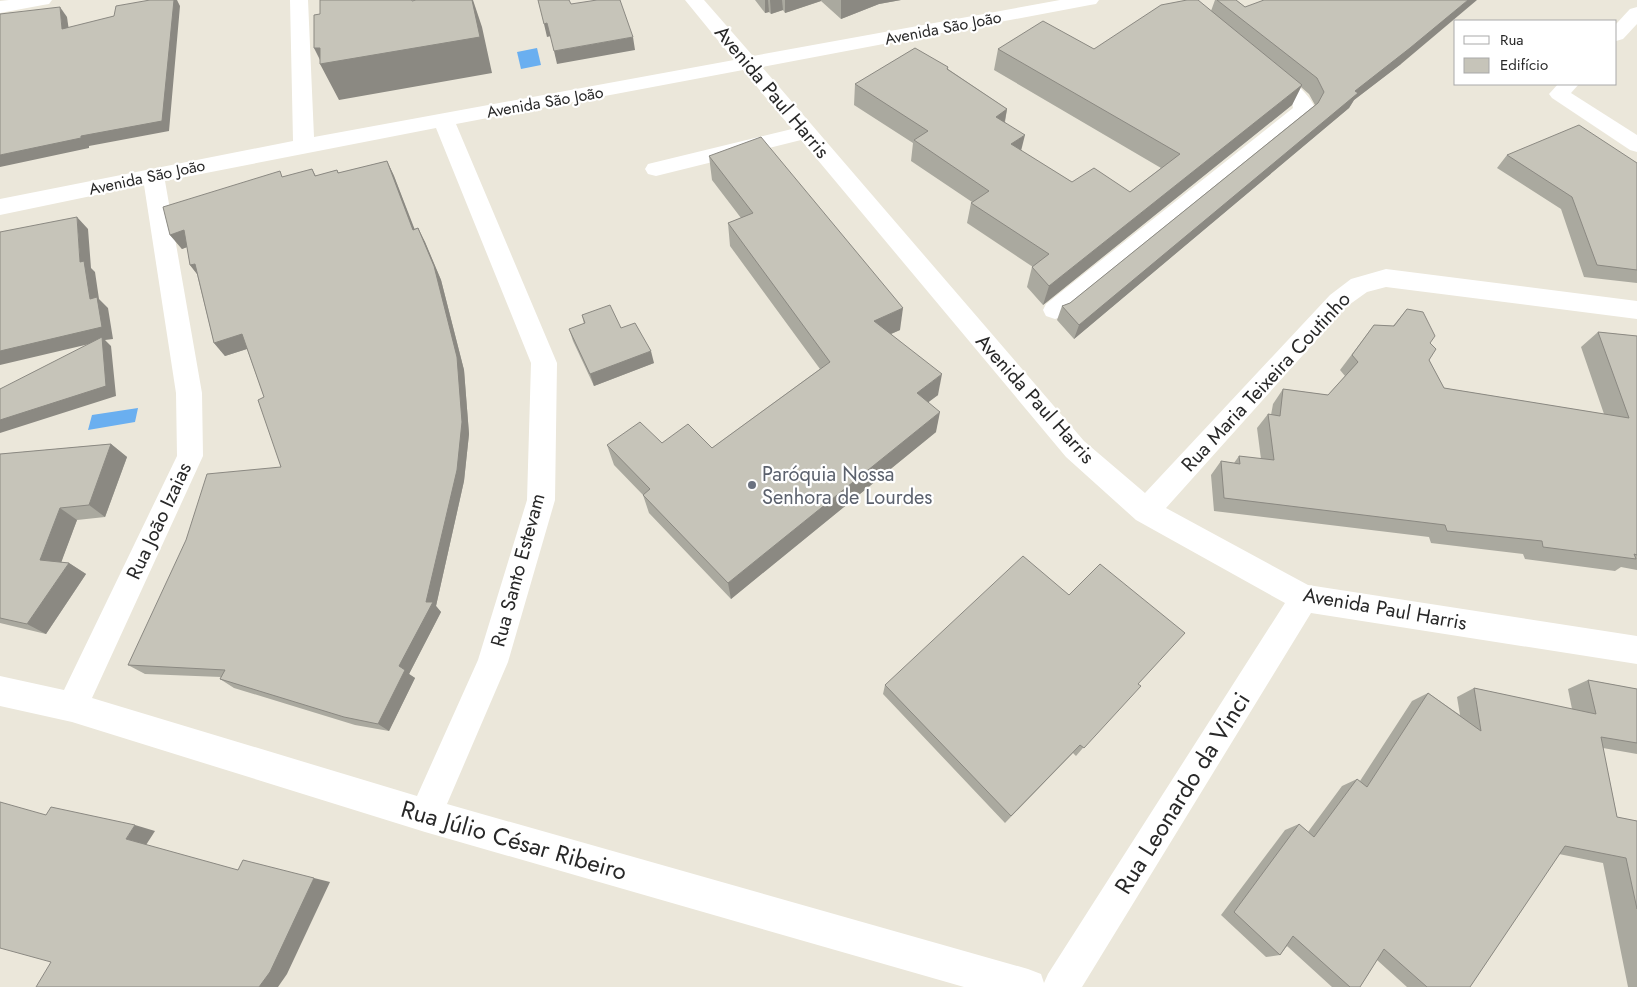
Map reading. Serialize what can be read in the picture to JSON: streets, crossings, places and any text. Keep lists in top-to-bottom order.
{
  "streets": {
    "street": [
      "Avenida São João",
      "Avenida Paul Harris",
      "Rua Maria Teixeira Coutinho",
      "Rua João Izaias",
      "Rua Santo Estevam",
      "Rua Leonardo da Vinci",
      "Rua Júlio César Ribeiro"
    ]
  },
  "crossings": [
    ["Avenida São João", "Avenida Paul Harris"],
    ["Avenida São João", "Rua João Izaias"],
    ["Avenida São João", "Rua Santo Estevam"],
    ["Avenida Paul Harris", "Rua Maria Teixeira Coutinho"],
    ["Avenida Paul Harris", "Rua Leonardo da Vinci"],
    ["Rua João Izaias", "Rua Júlio César Ribeiro"],
    ["Rua Santo Estevam", "Rua Júlio César Ribeiro"]
  ],
  "places": ["Paróquia Nossa Senhora de Lourdes"],
  "legend": ["Rua", "Edifício"]
}
